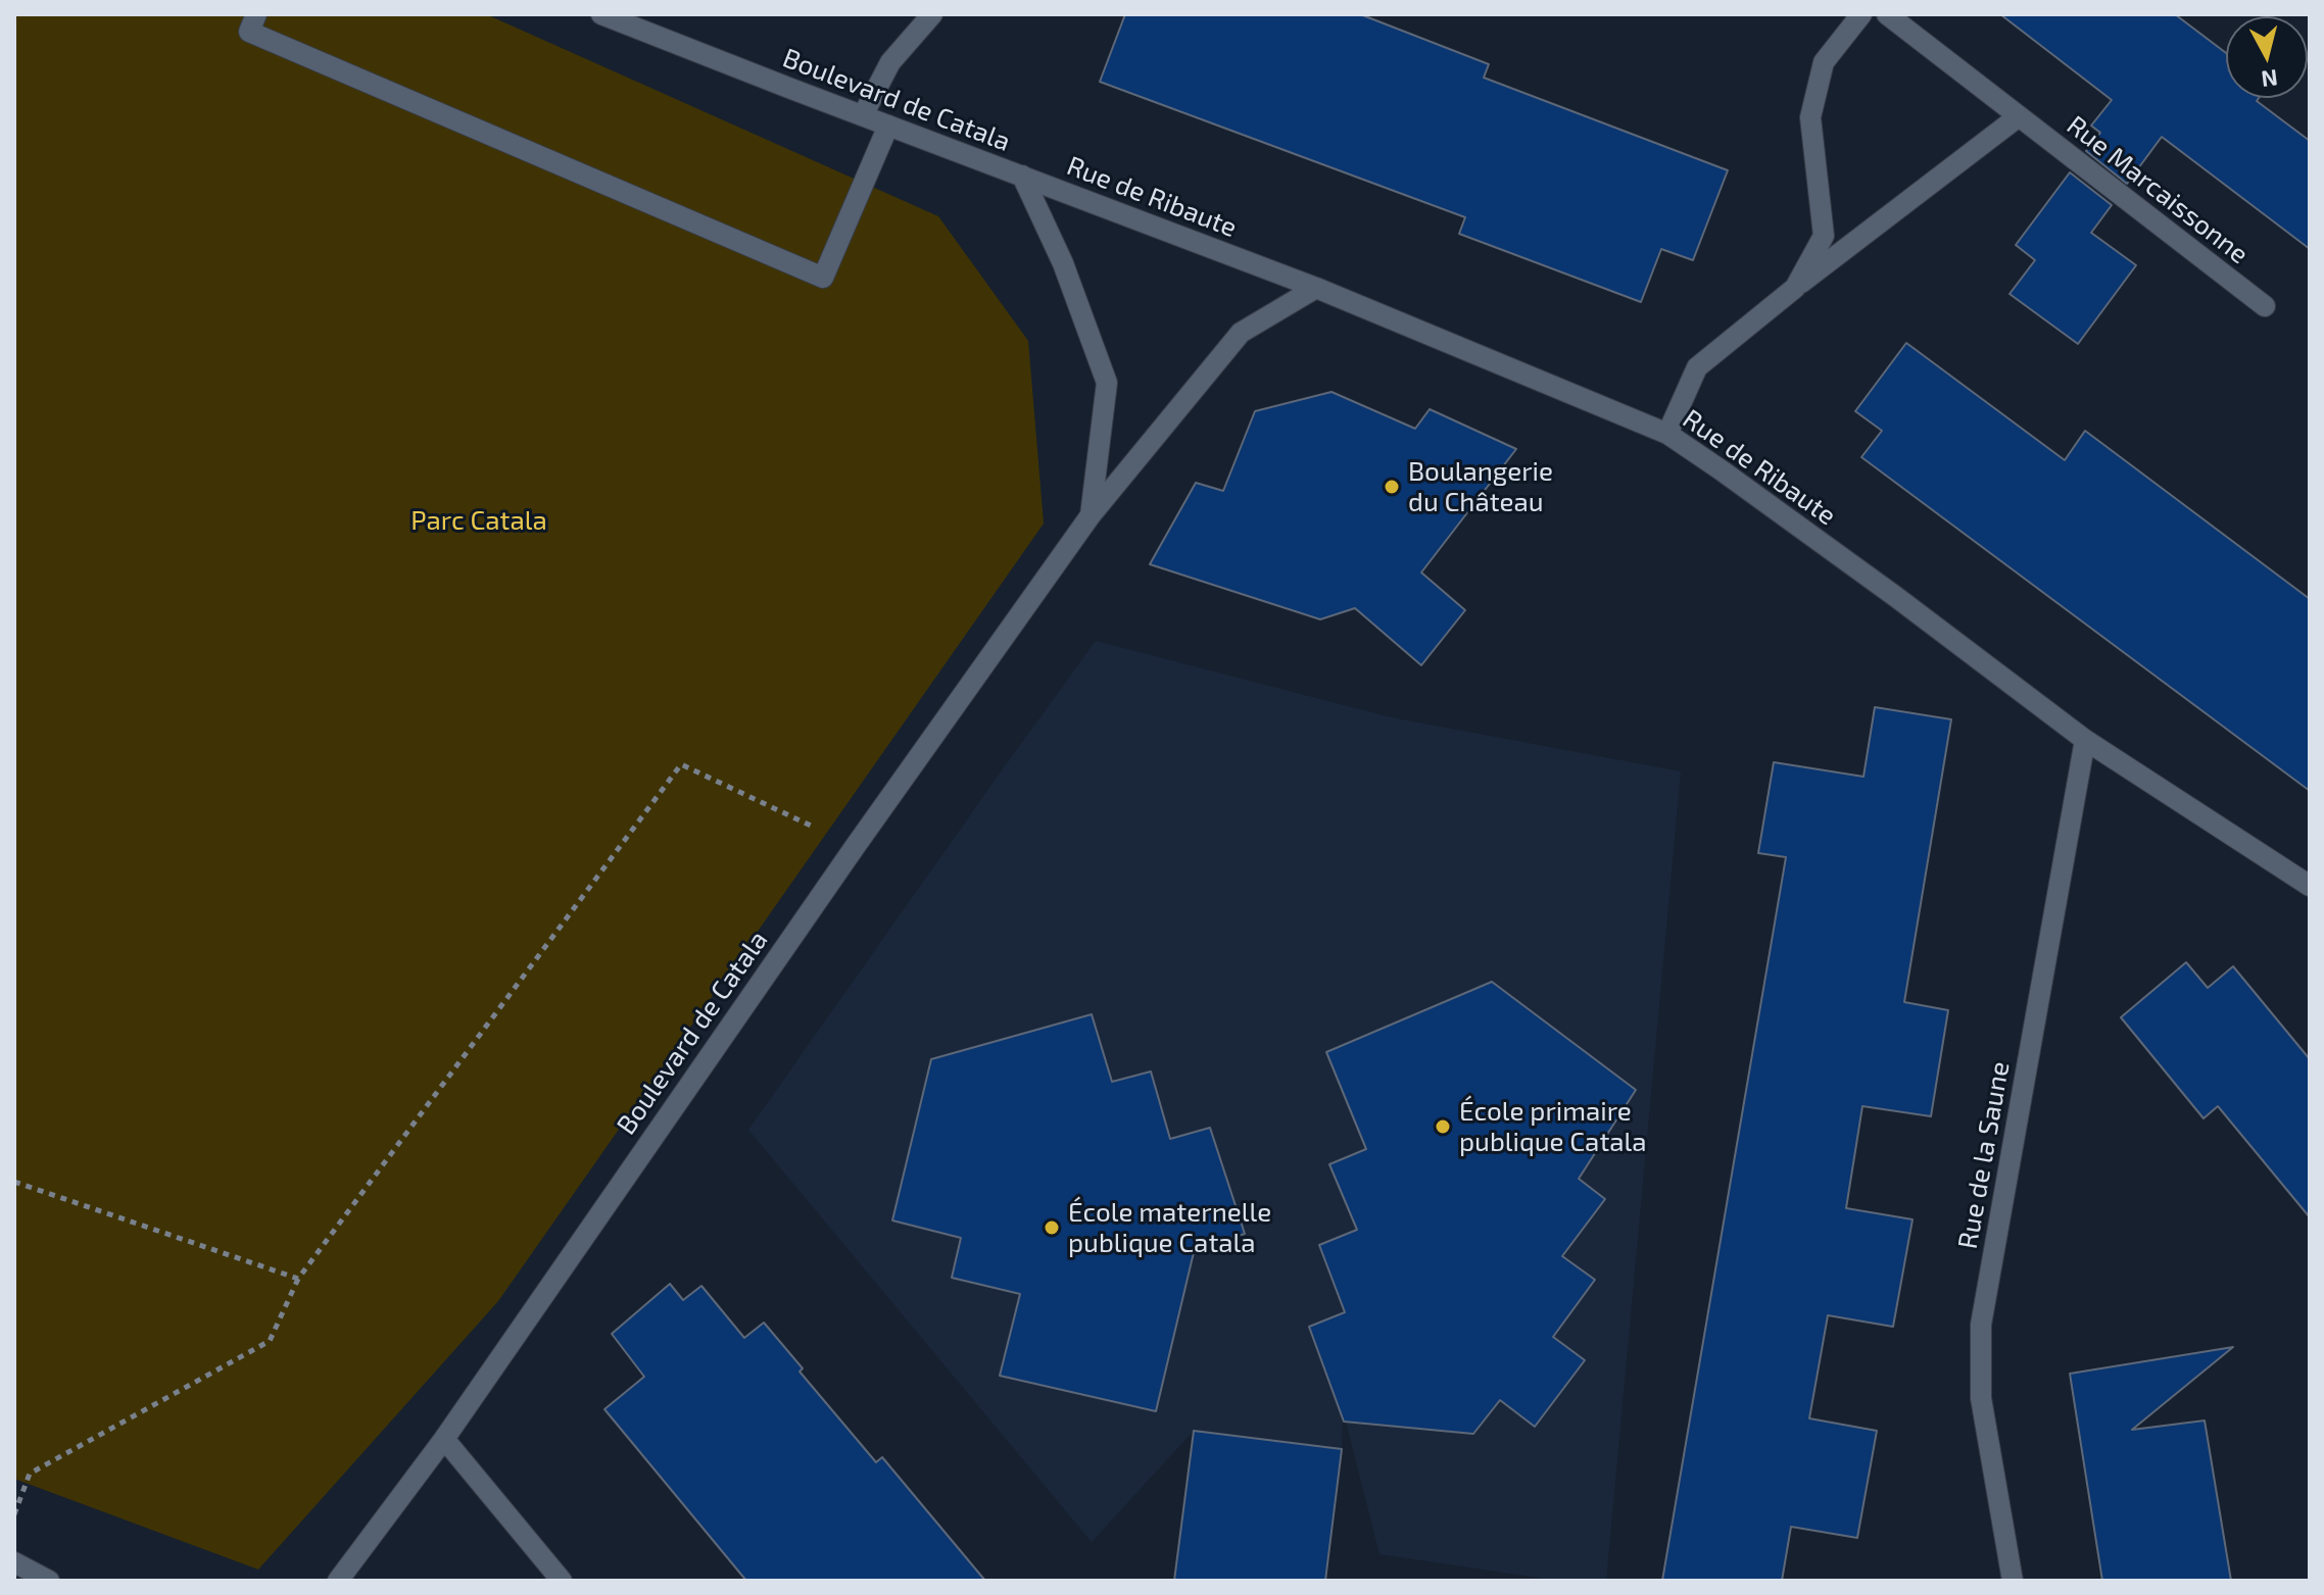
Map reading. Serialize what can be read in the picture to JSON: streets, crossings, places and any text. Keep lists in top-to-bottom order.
{
  "streets": {
    "street": [
      "Boulevard de Catala",
      "Rue Marcaissonne",
      "Rue de Ribaute",
      "Rue de la Saune"
    ]
  },
  "crossings": [
    ["Boulevard de Catala", "Rue de Ribaute"],
    ["Rue de Ribaute", "Rue de la Saune"]
  ],
  "parks": ["Parc Catala"],
  "places": ["Boulangerie du Château", "École primaire publique Catala", "École maternelle publique Catala"],
  "north": "bottom"
}
